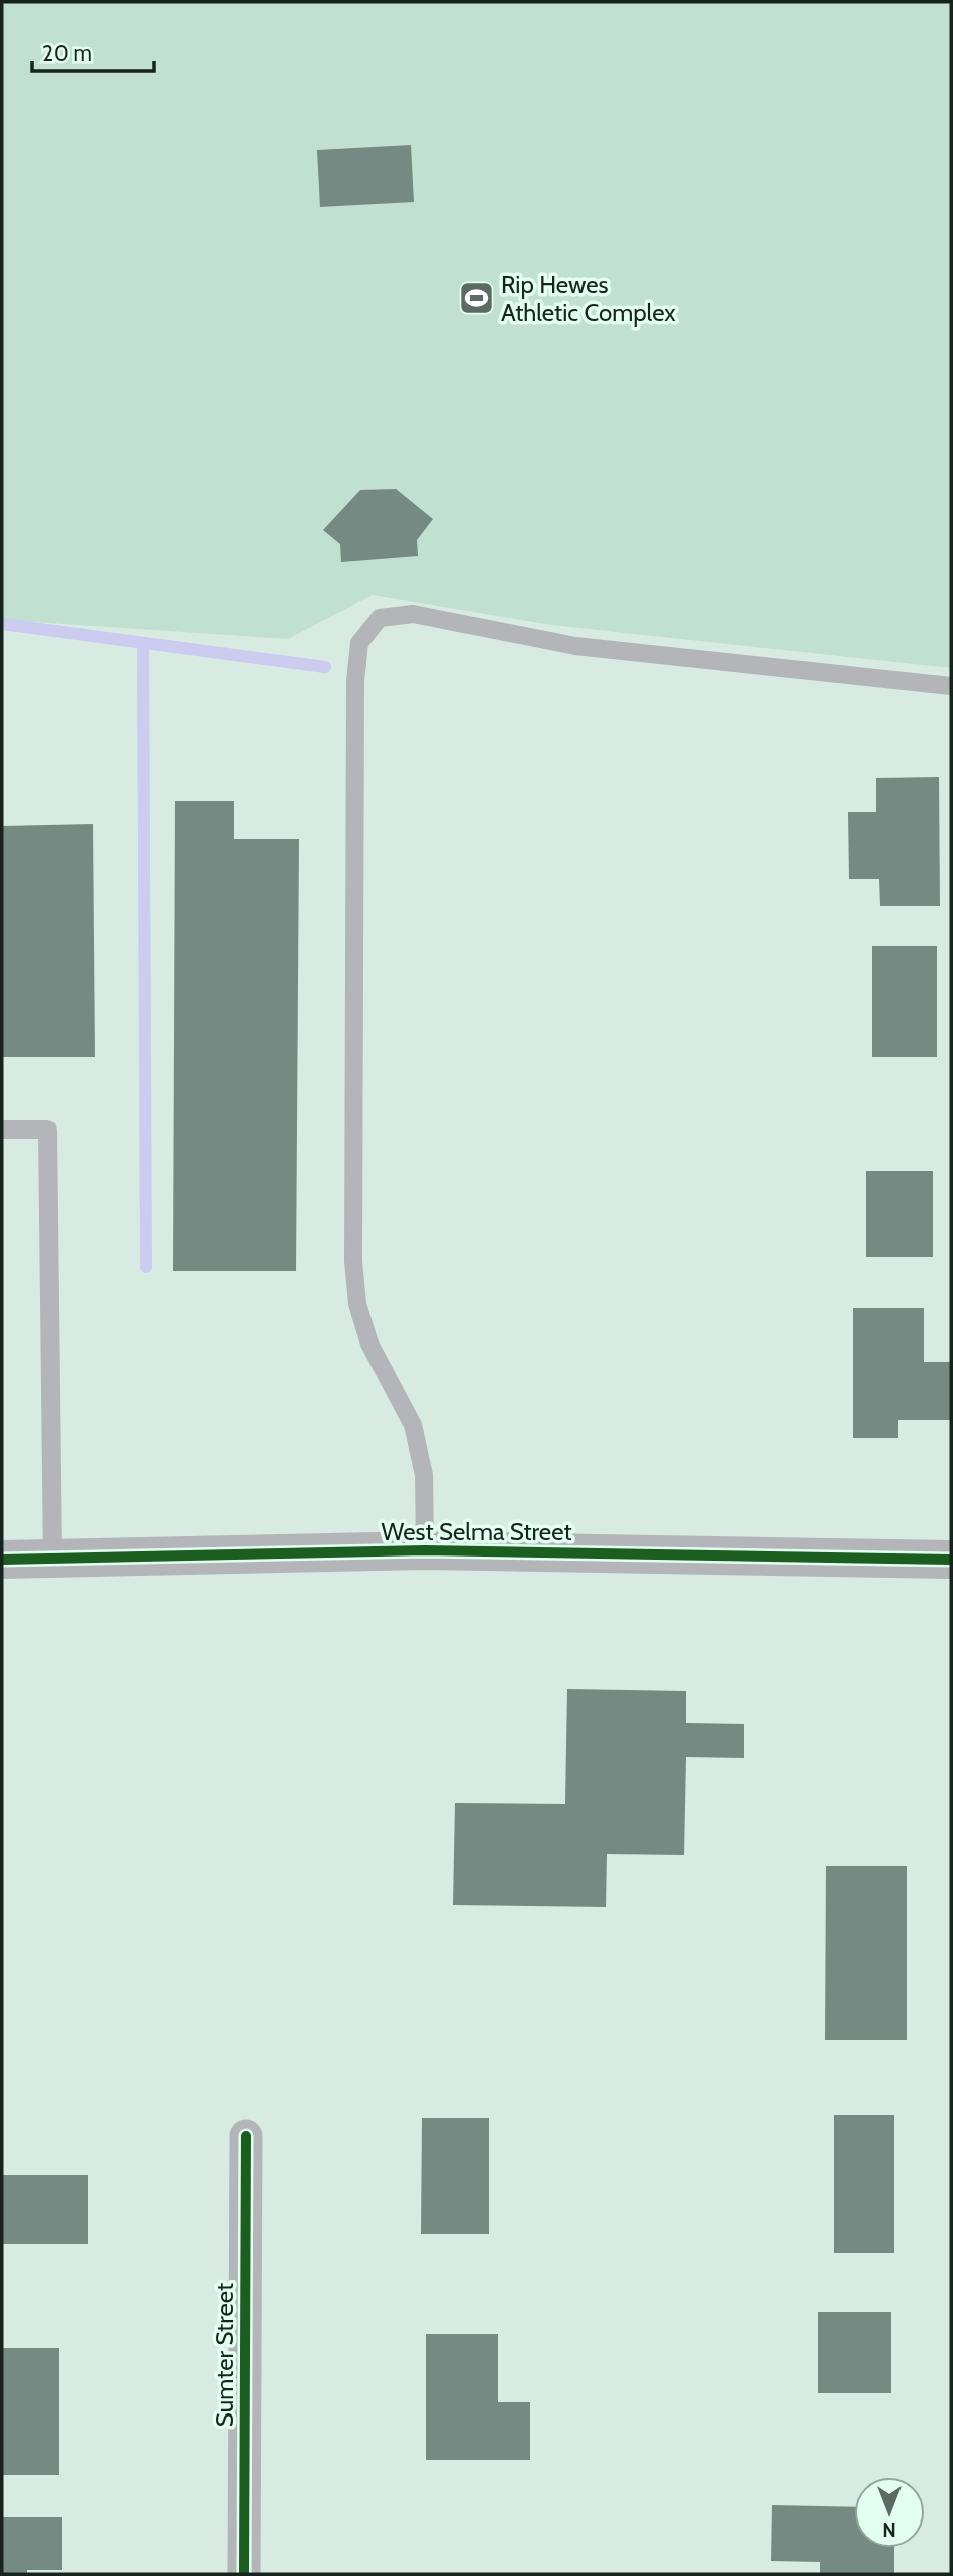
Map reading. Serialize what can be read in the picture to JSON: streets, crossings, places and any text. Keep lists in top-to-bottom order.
{
  "streets": {
    "street": ["West Selma Street", "Sumter Street"]
  },
  "places": {
    "sports": ["Rip Hewes Athletic Complex"]
  },
  "scale_bar": "20 m",
  "north": "bottom"
}
